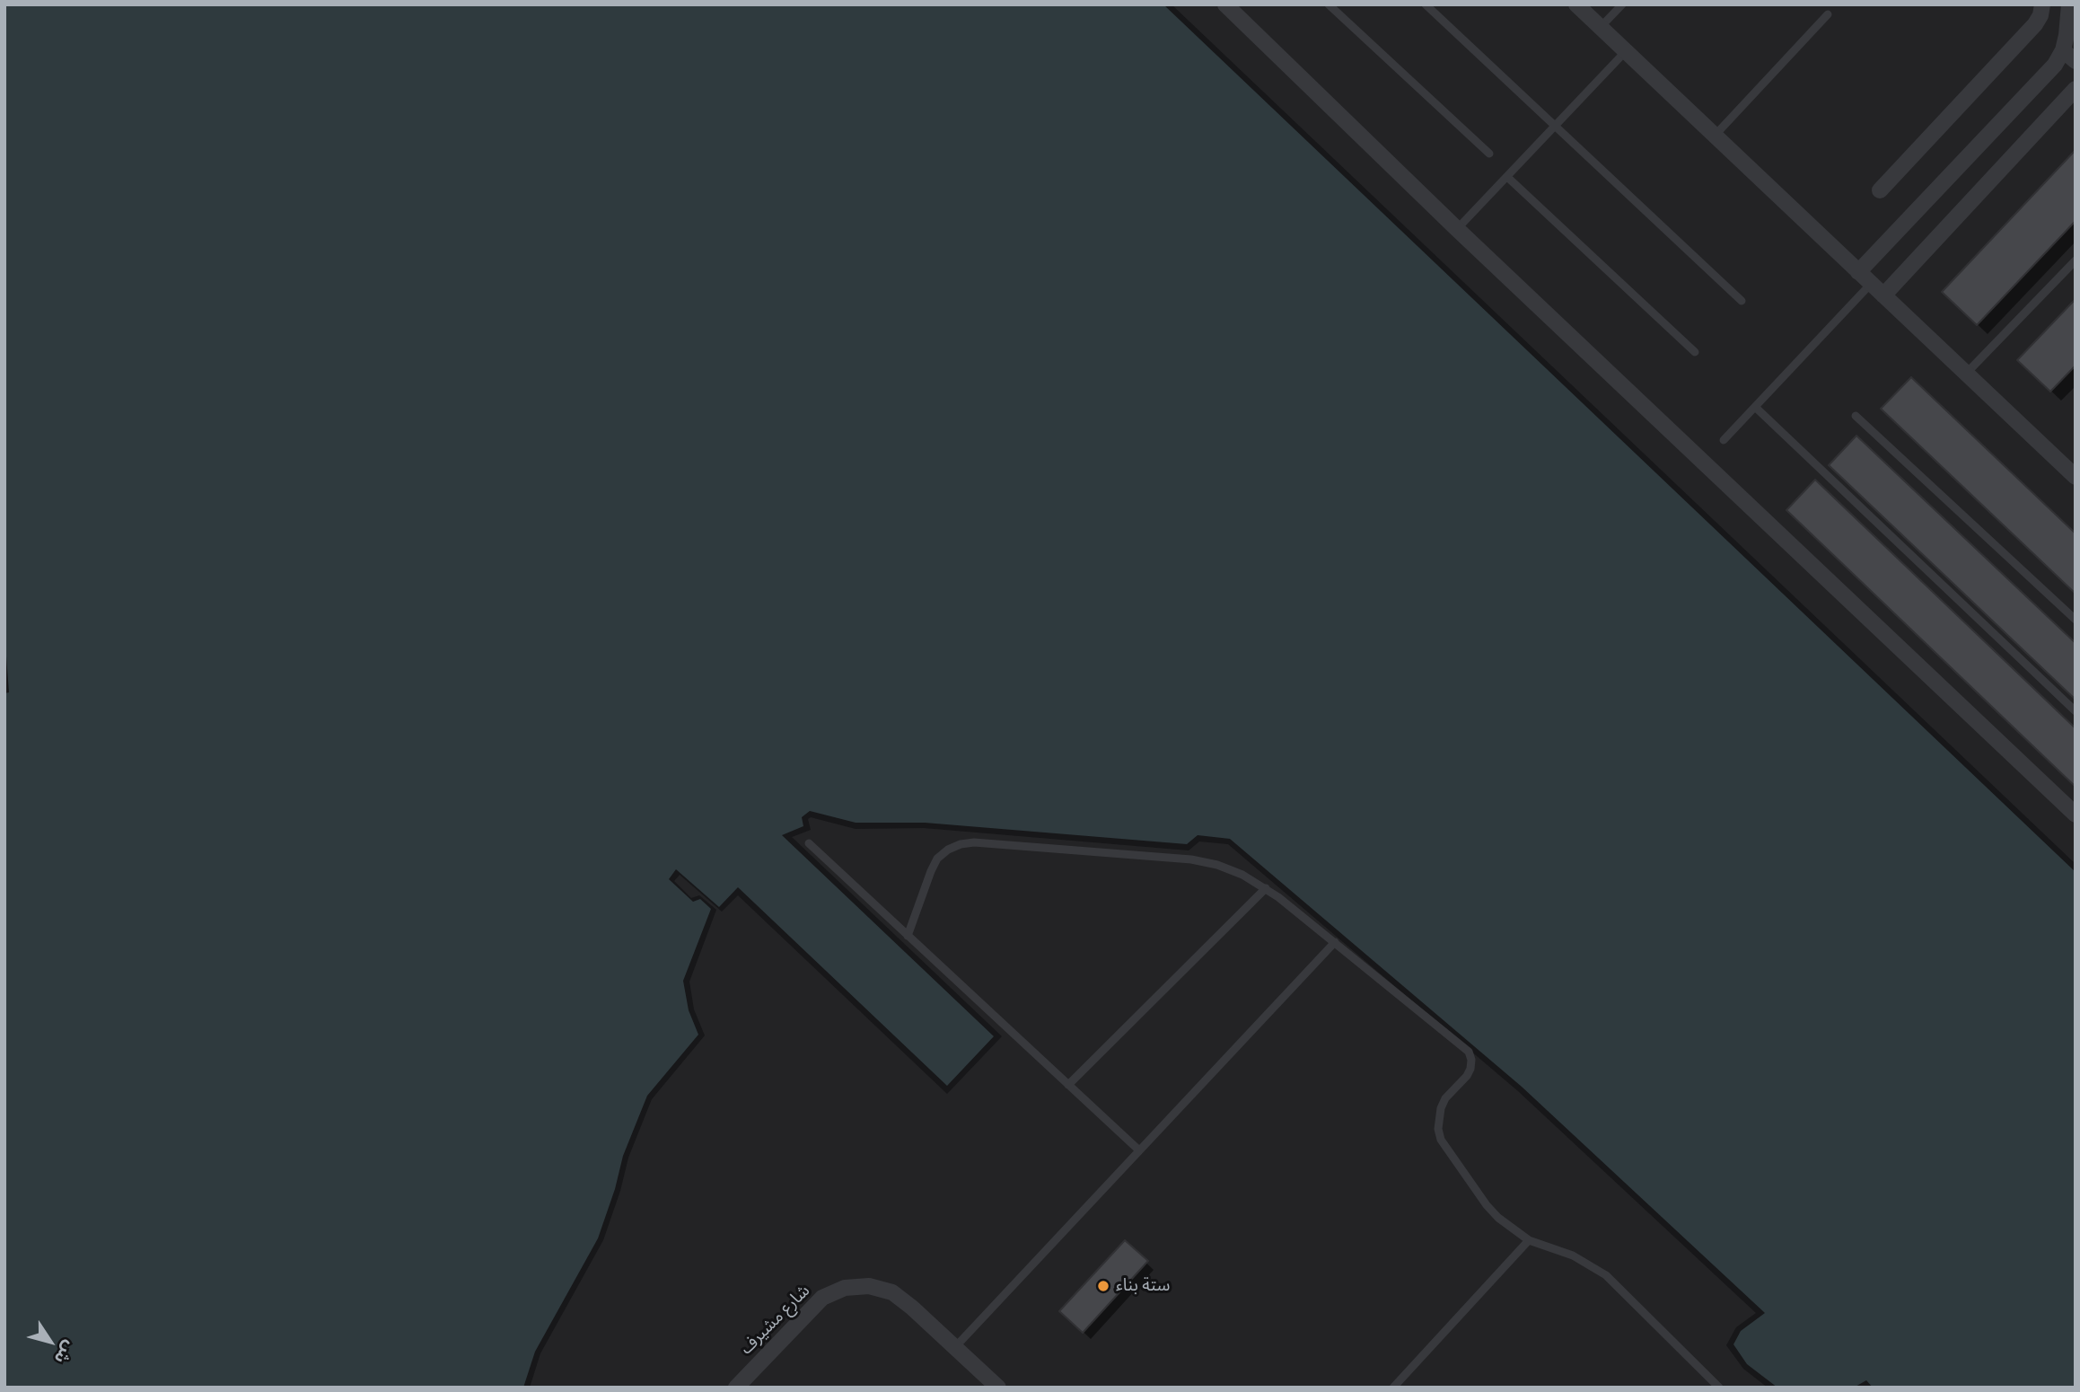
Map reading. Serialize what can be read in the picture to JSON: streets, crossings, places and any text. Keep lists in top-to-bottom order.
{
  "streets": {
    "street": ["شارع مشيرف"]
  },
  "places": ["ستة بناء"],
  "north": "bottom right"
}
